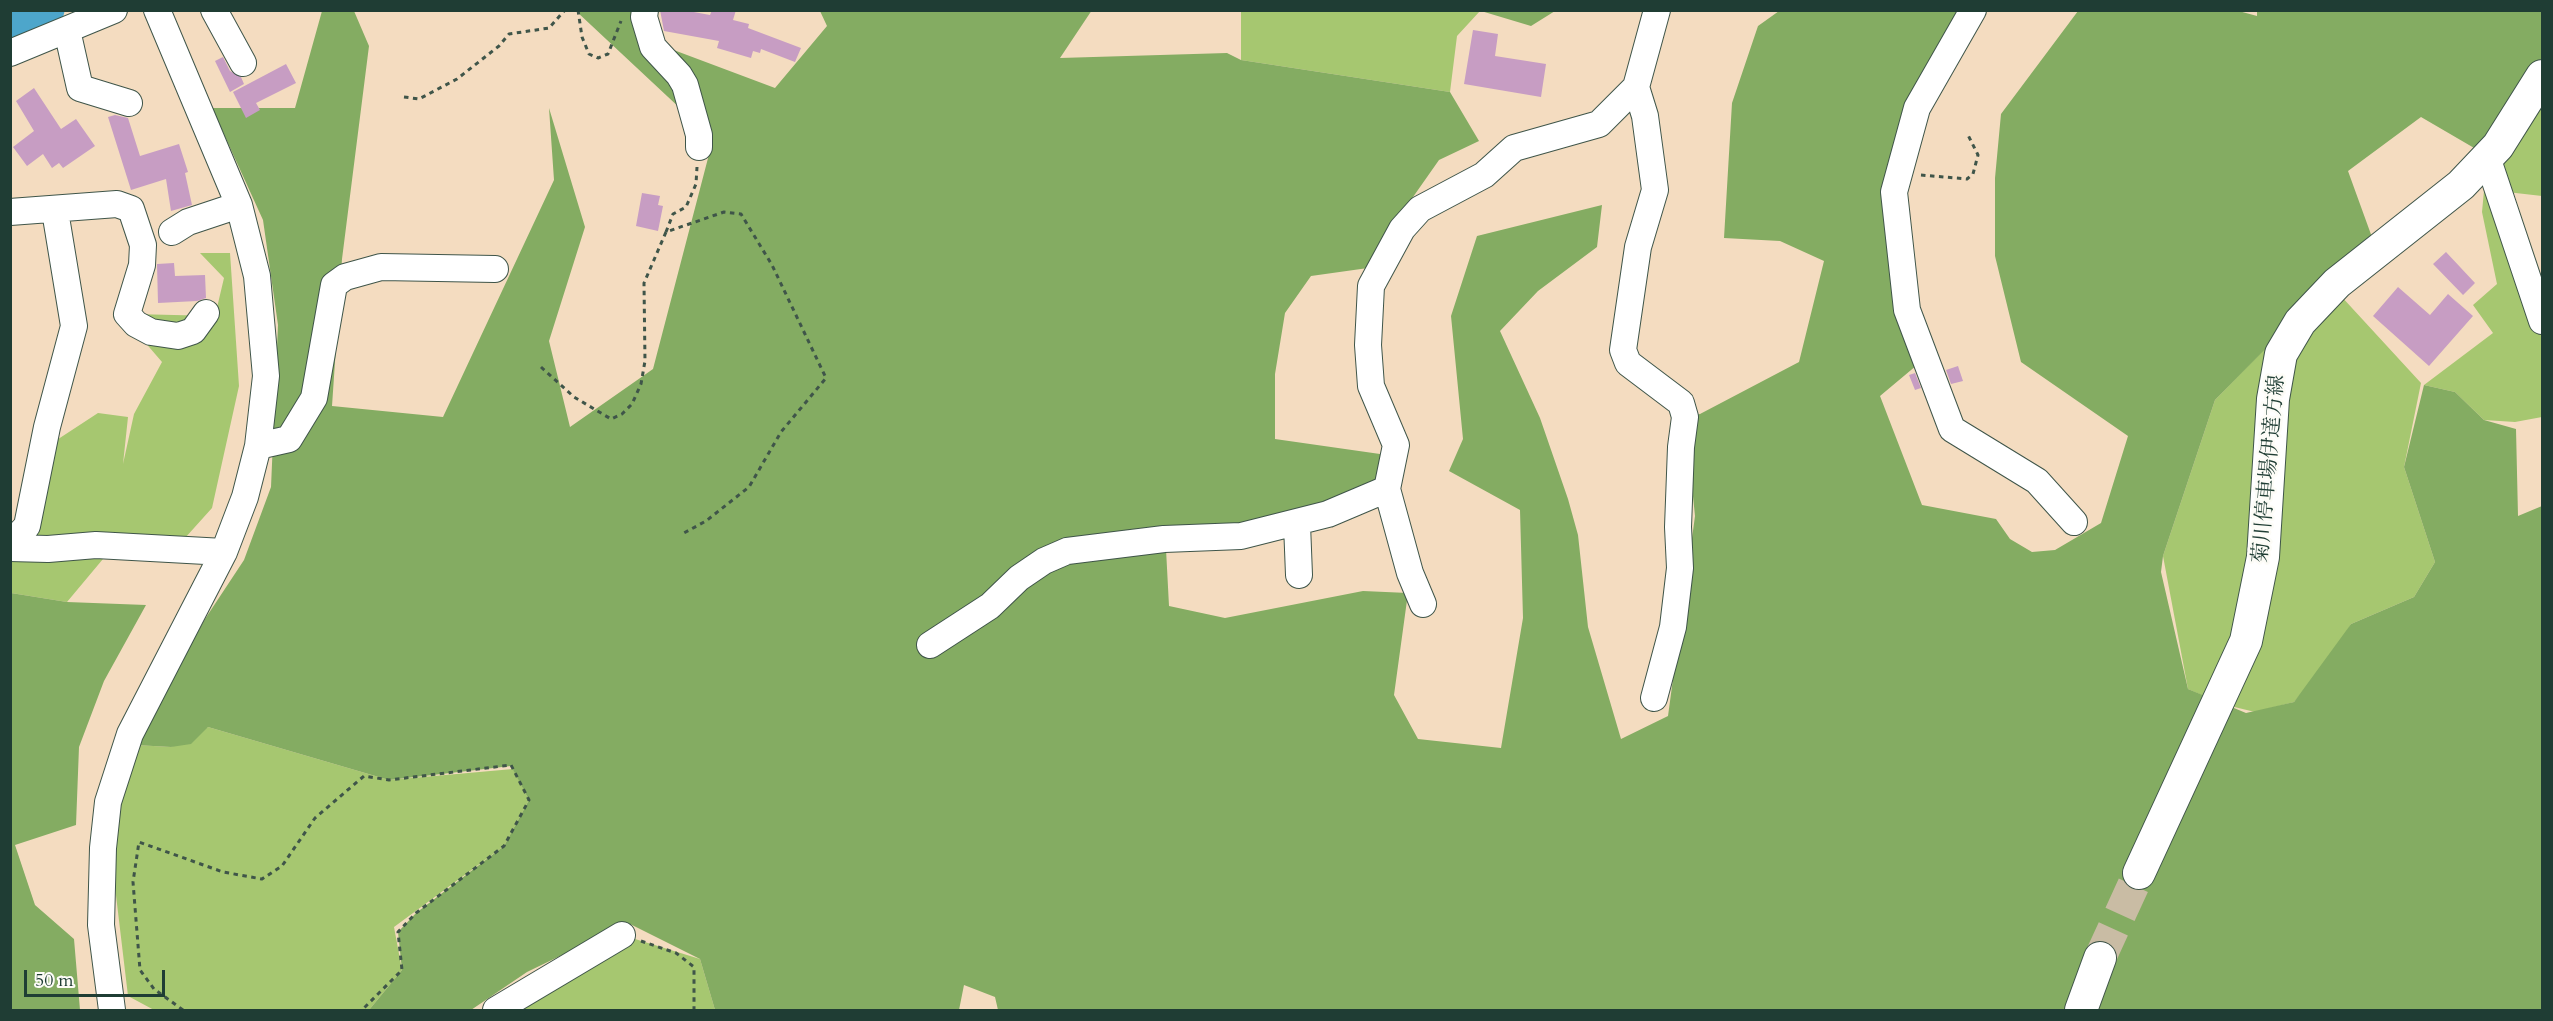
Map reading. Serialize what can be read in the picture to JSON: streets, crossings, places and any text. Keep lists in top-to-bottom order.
{
  "streets": {
    "main road": ["菊川停車場伊達方線"]
  },
  "scale_bar": "50 m"
}
